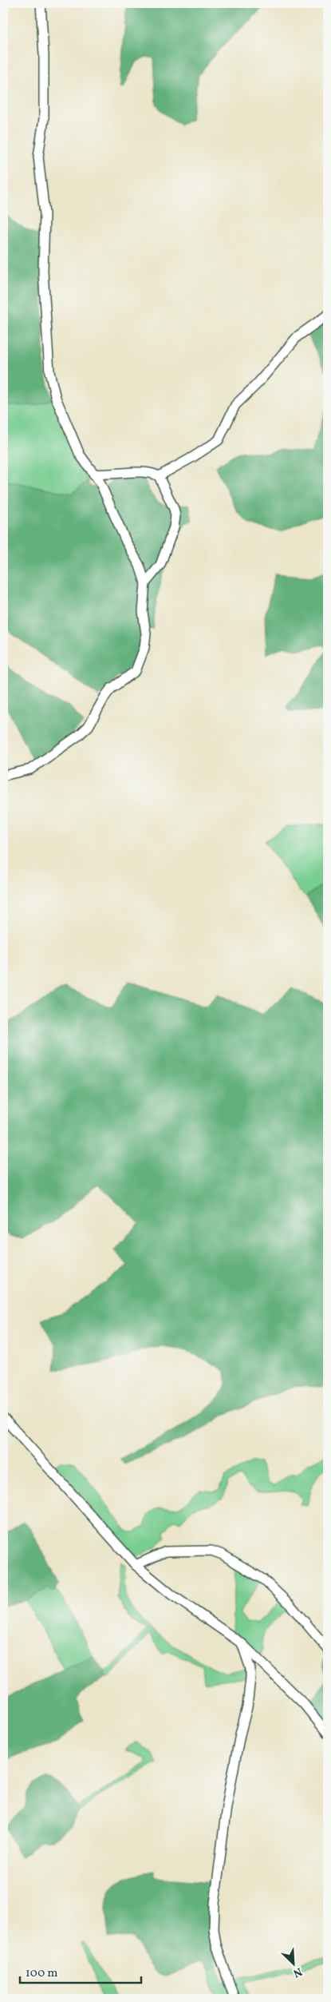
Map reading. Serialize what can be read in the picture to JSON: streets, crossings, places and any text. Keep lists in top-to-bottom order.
{
  "scale_bar": "100 m",
  "north": "bottom right"
}
